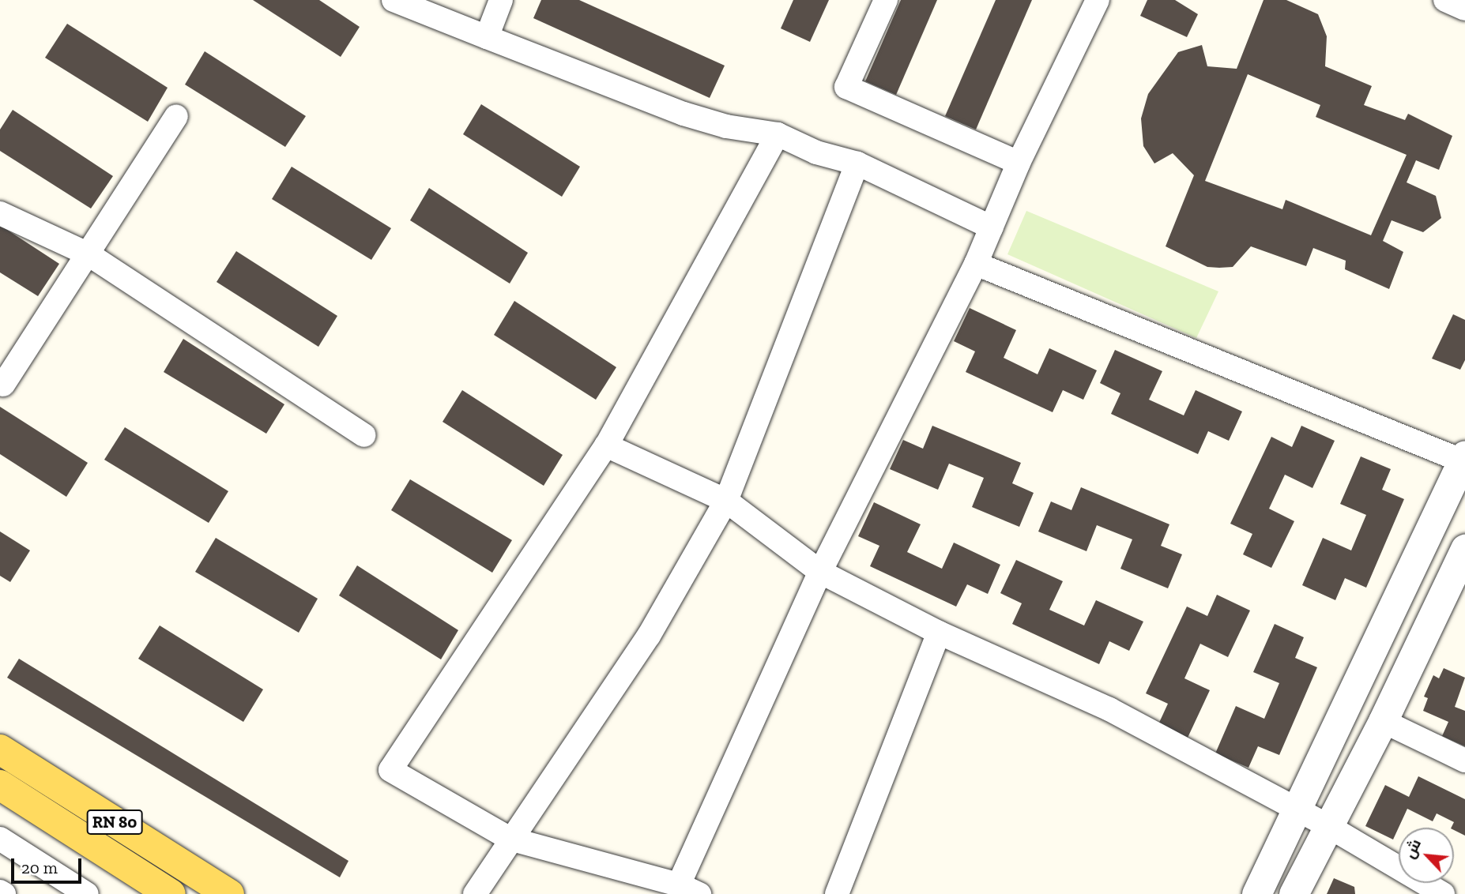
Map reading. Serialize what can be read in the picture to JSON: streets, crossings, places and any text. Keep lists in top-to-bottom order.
{
  "streets": {
    "main road": ["RN 80"]
  },
  "scale_bar": "20 m",
  "north": "top left"
}
